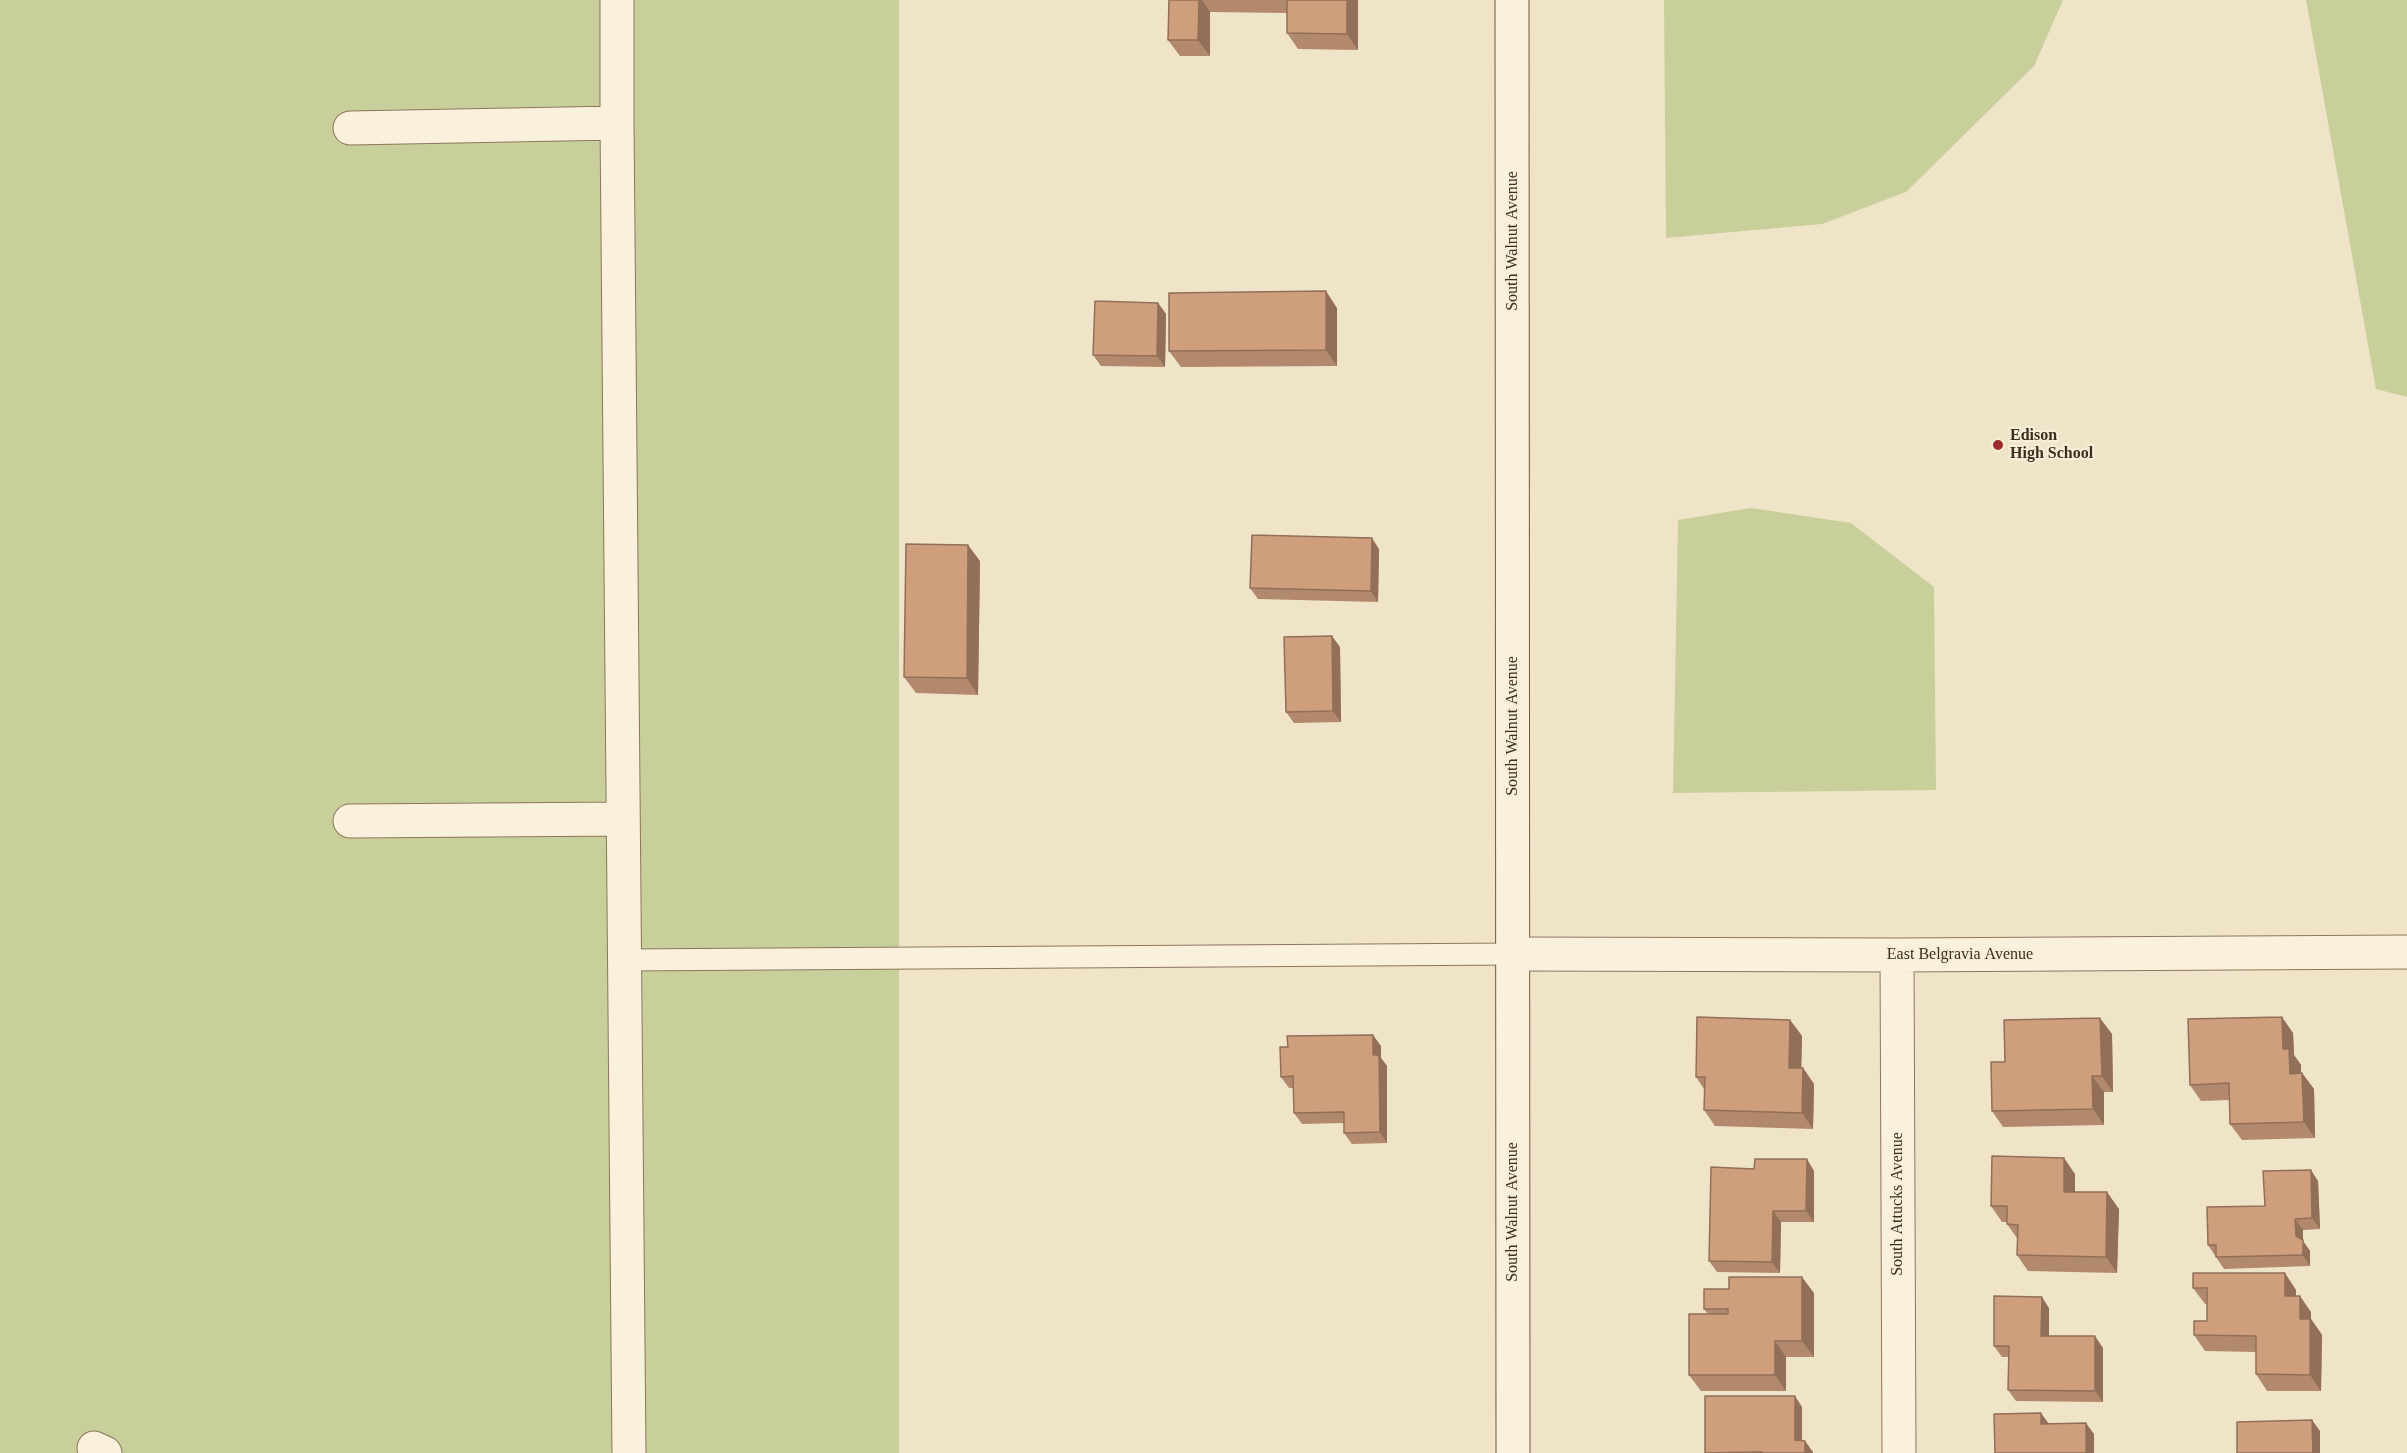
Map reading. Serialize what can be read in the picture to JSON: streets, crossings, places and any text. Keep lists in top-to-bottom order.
{
  "streets": {
    "street": ["South Walnut Avenue", "East Belgravia Avenue", "South Attucks Avenue"]
  },
  "crossings": [
    ["South Walnut Avenue", "East Belgravia Avenue"],
    ["East Belgravia Avenue", "South Attucks Avenue"]
  ],
  "places": ["Edison High School"]
}
